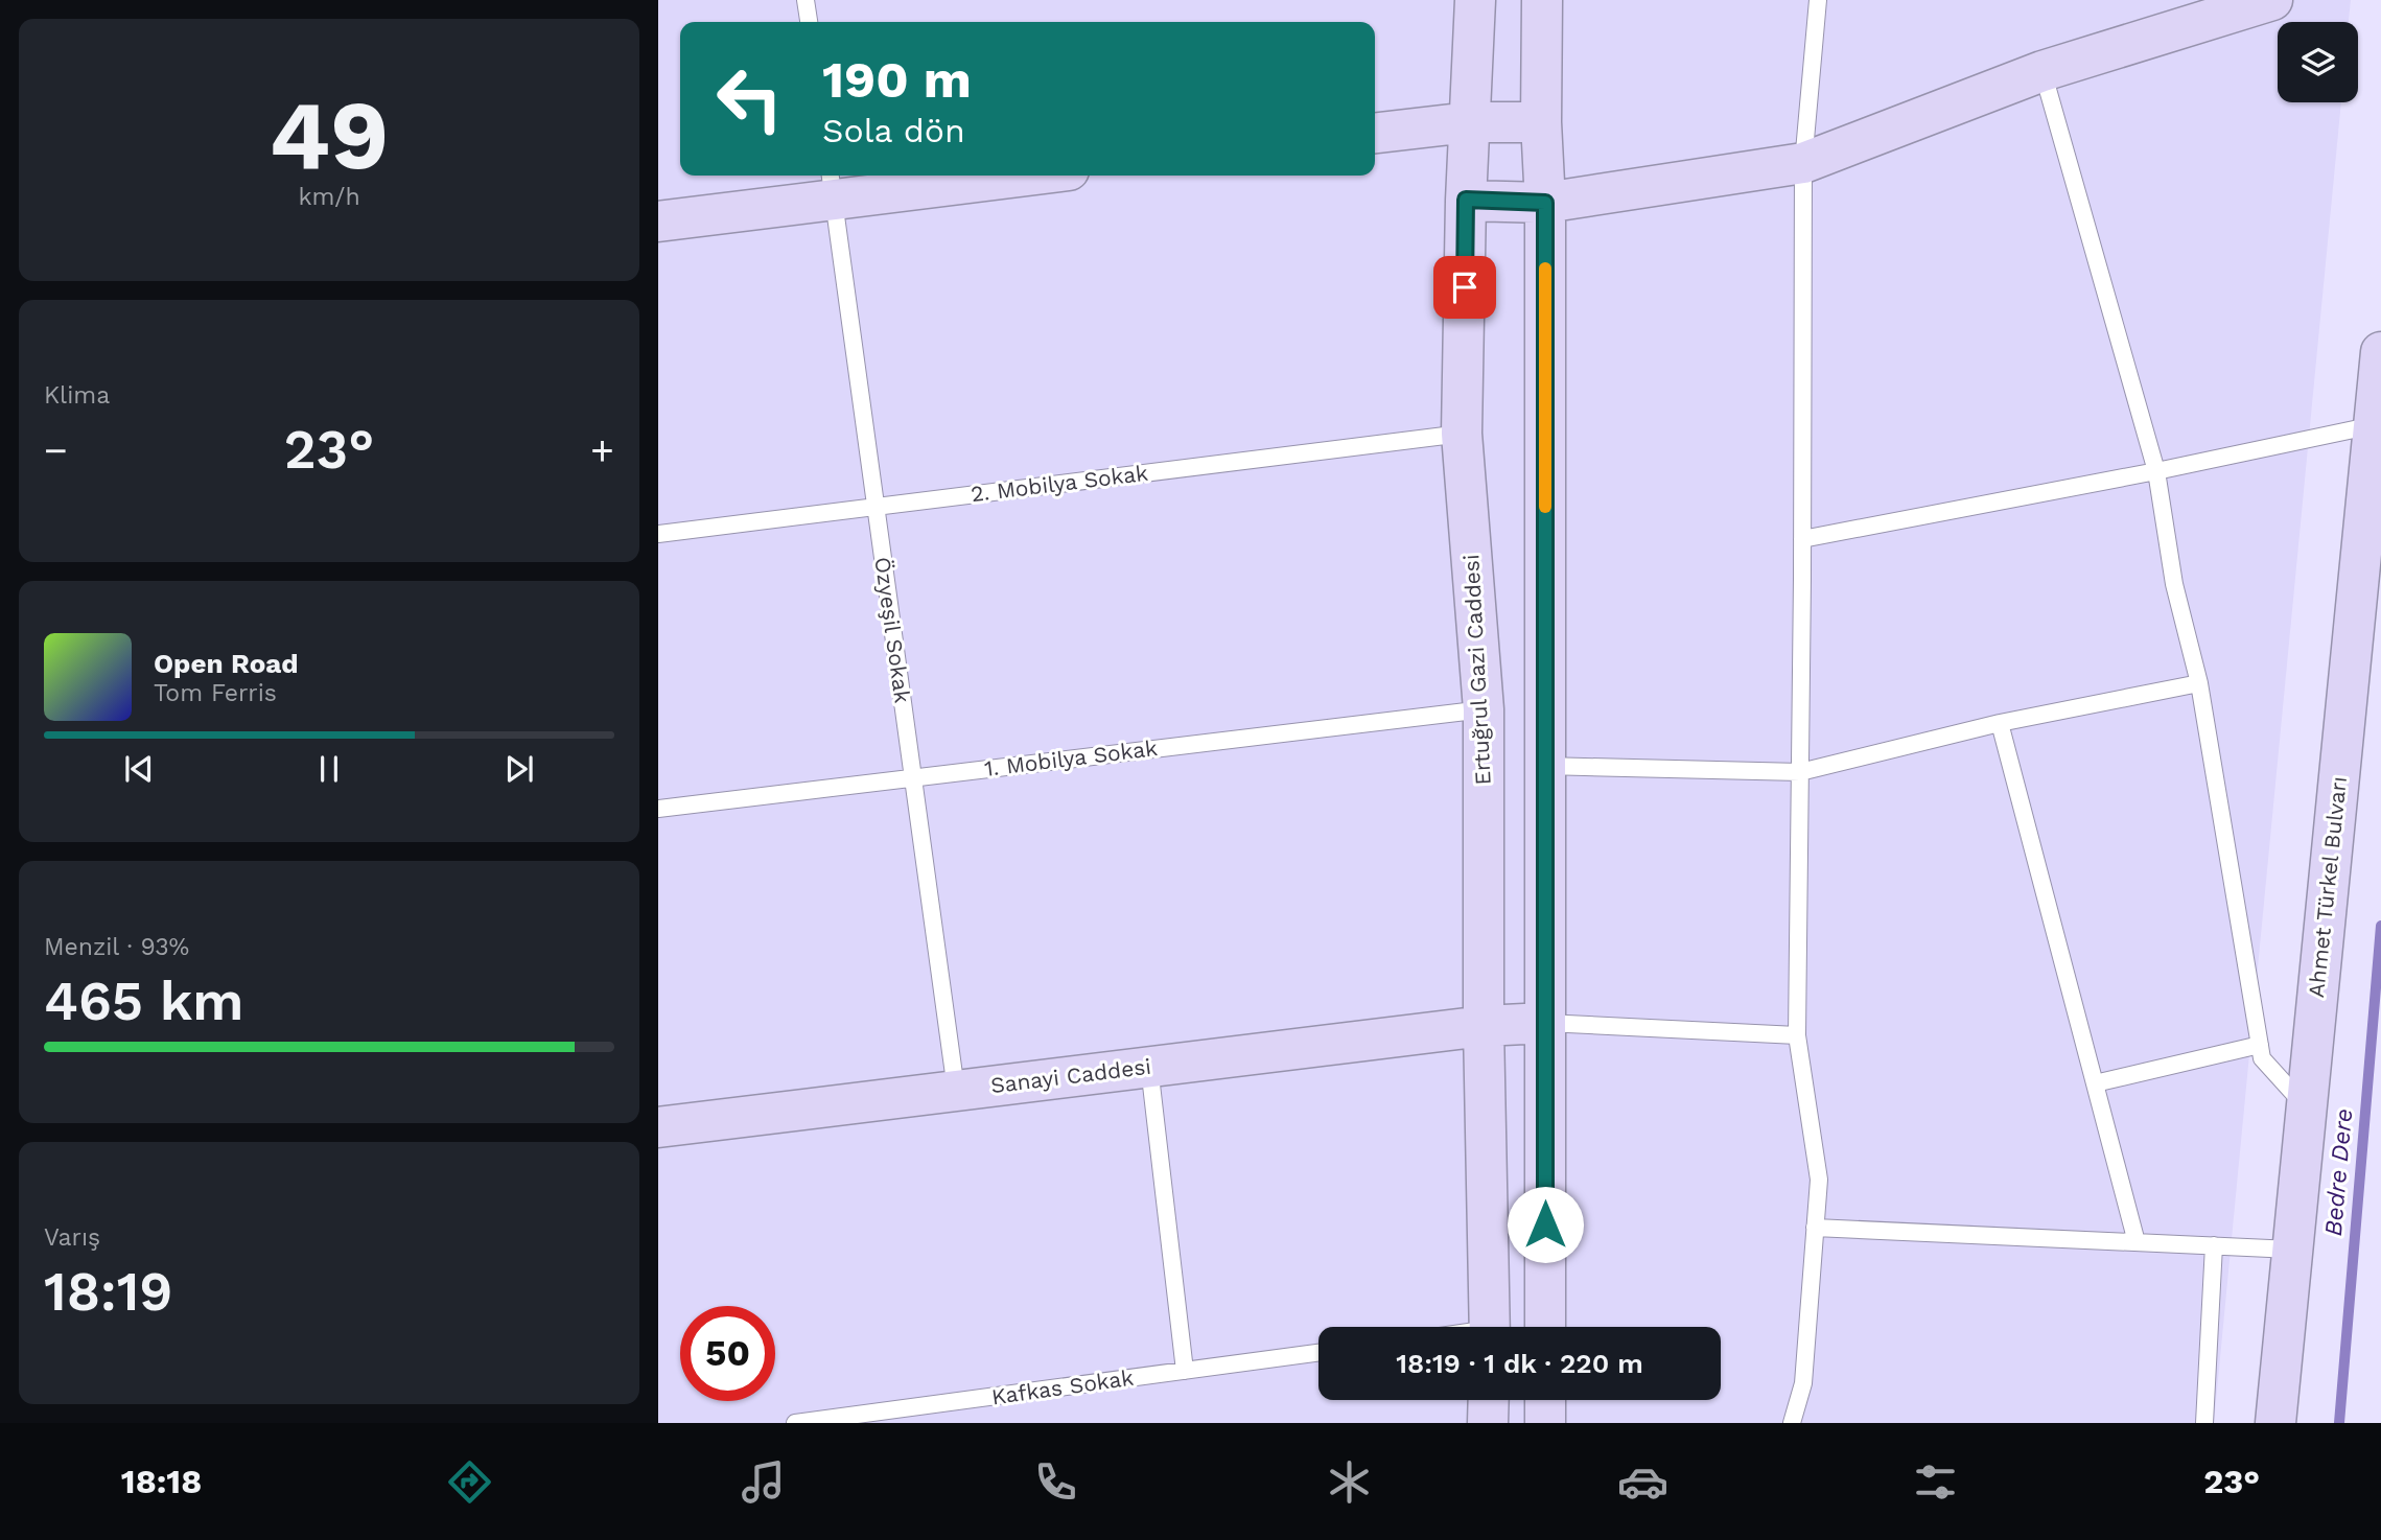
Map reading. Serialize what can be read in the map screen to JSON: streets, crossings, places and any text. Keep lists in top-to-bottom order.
{
  "streets": {
    "street": ["Ertuğrul Gazi Caddesi", "Ahmet Türkel Bulvarı", "Sanayi Caddesi"],
    "lane": [
      "2. Mobilya Sokak",
      "Özyeşil Sokak",
      "1. Mobilya Sokak",
      "Kafkas Sokak"
    ]
  },
  "crossings": [
    ["2. Mobilya Sokak", "Özyeşil Sokak"],
    ["2. Mobilya Sokak", "Ertuğrul Gazi Caddesi"],
    ["Özyeşil Sokak", "1. Mobilya Sokak"],
    ["Özyeşil Sokak", "Sanayi Caddesi"],
    ["Ertuğrul Gazi Caddesi", "1. Mobilya Sokak"],
    ["Ertuğrul Gazi Caddesi", "Sanayi Caddesi"]
  ],
  "water": ["Bedre Dere"],
  "page": {
    "tile": [
      ["49", "km/h"],
      "Klima",
      ["Menzil · 93%", "465 km"],
      ["Varış", "18:19"]
    ],
    "turn": ["190 m", "Sola dön"],
    "heat": ["−", "23°", "+"],
    "song": ["Open Road", "Tom Ferris"],
    "limit": "50",
    "trip": "18:19 · 1 dk · 220 m",
    "tabs": ["18:18", "23°"]
  }
}
